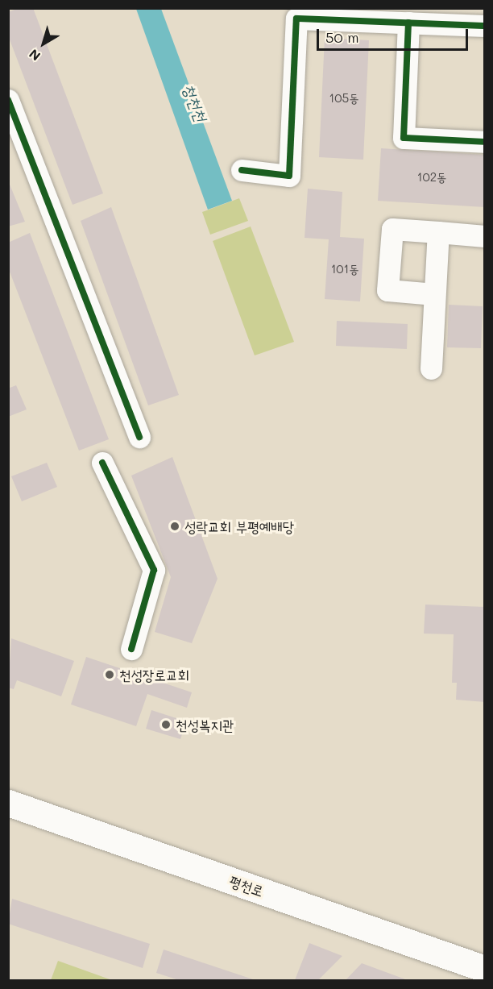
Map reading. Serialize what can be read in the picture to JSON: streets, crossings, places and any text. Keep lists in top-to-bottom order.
{
  "streets": {
    "main road": ["평천로"]
  },
  "water": ["청천천"],
  "places": ["성락교회 부평예배당", "천성장로교회", "천성복지관"],
  "house_numbers": ["105동", "102동", "101동"],
  "scale_bar": "50 m",
  "north": "bottom left"
}
